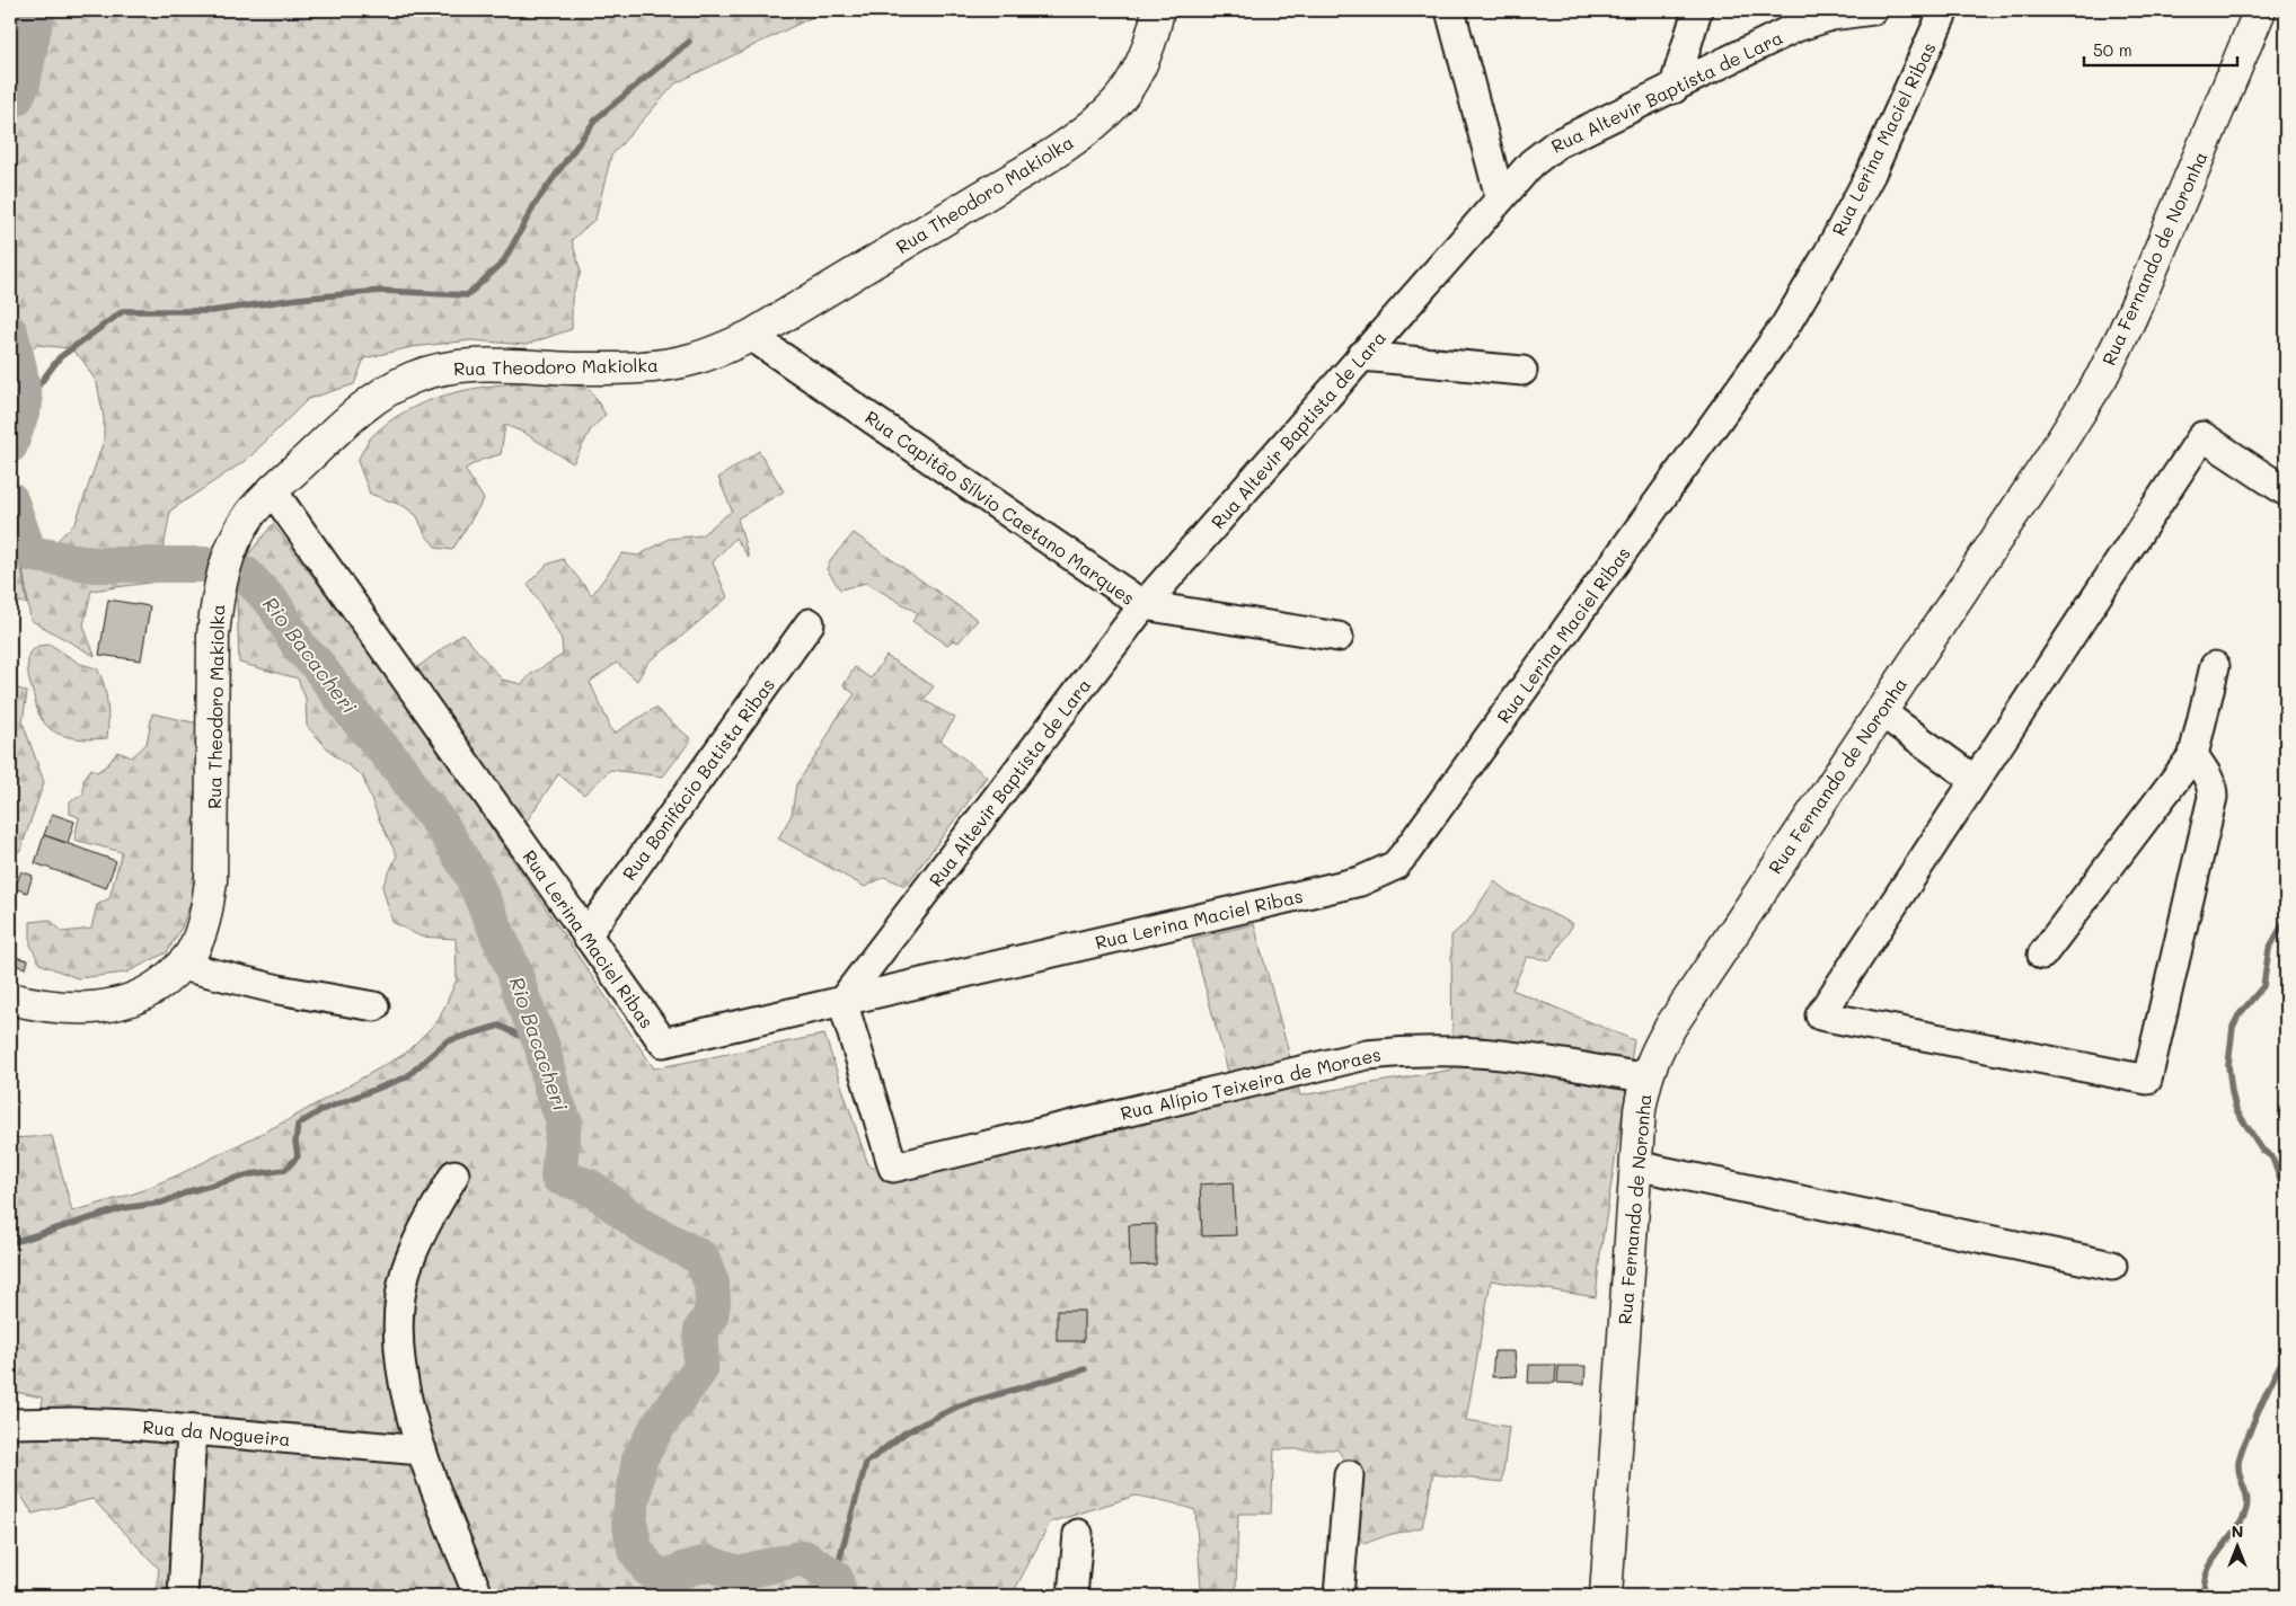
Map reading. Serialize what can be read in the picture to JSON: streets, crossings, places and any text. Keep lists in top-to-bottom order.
{
  "streets": {
    "main road": ["Rua Theodoro Makiolka", "Rua Fernando de Noronha"],
    "street": [
      "Rua Altevir Baptista de Lara",
      "Rua Lerina Maciel Ribas",
      "Rua Capitão Sílvio Caetano Marques",
      "Rua Bonifácio Batista Ribas",
      "Rua Alípio Teixeira de Moraes",
      "Rua da Nogueira"
    ]
  },
  "crossings": [
    ["Rua Altevir Baptista de Lara", "Rua Lerina Maciel Ribas"],
    ["Rua Altevir Baptista de Lara", "Rua Capitão Sílvio Caetano Marques"],
    ["Rua Altevir Baptista de Lara", "Rua Alípio Teixeira de Moraes"],
    ["Rua Lerina Maciel Ribas", "Rua Theodoro Makiolka"],
    ["Rua Lerina Maciel Ribas", "Rua Bonifácio Batista Ribas"],
    ["Rua Lerina Maciel Ribas", "Rua Alípio Teixeira de Moraes"],
    ["Rua Theodoro Makiolka", "Rua Capitão Sílvio Caetano Marques"],
    ["Rua Fernando de Noronha", "Rua Alípio Teixeira de Moraes"]
  ],
  "water": ["Rio Bacacheri"],
  "scale_bar": "50 m",
  "north": "top"
}
